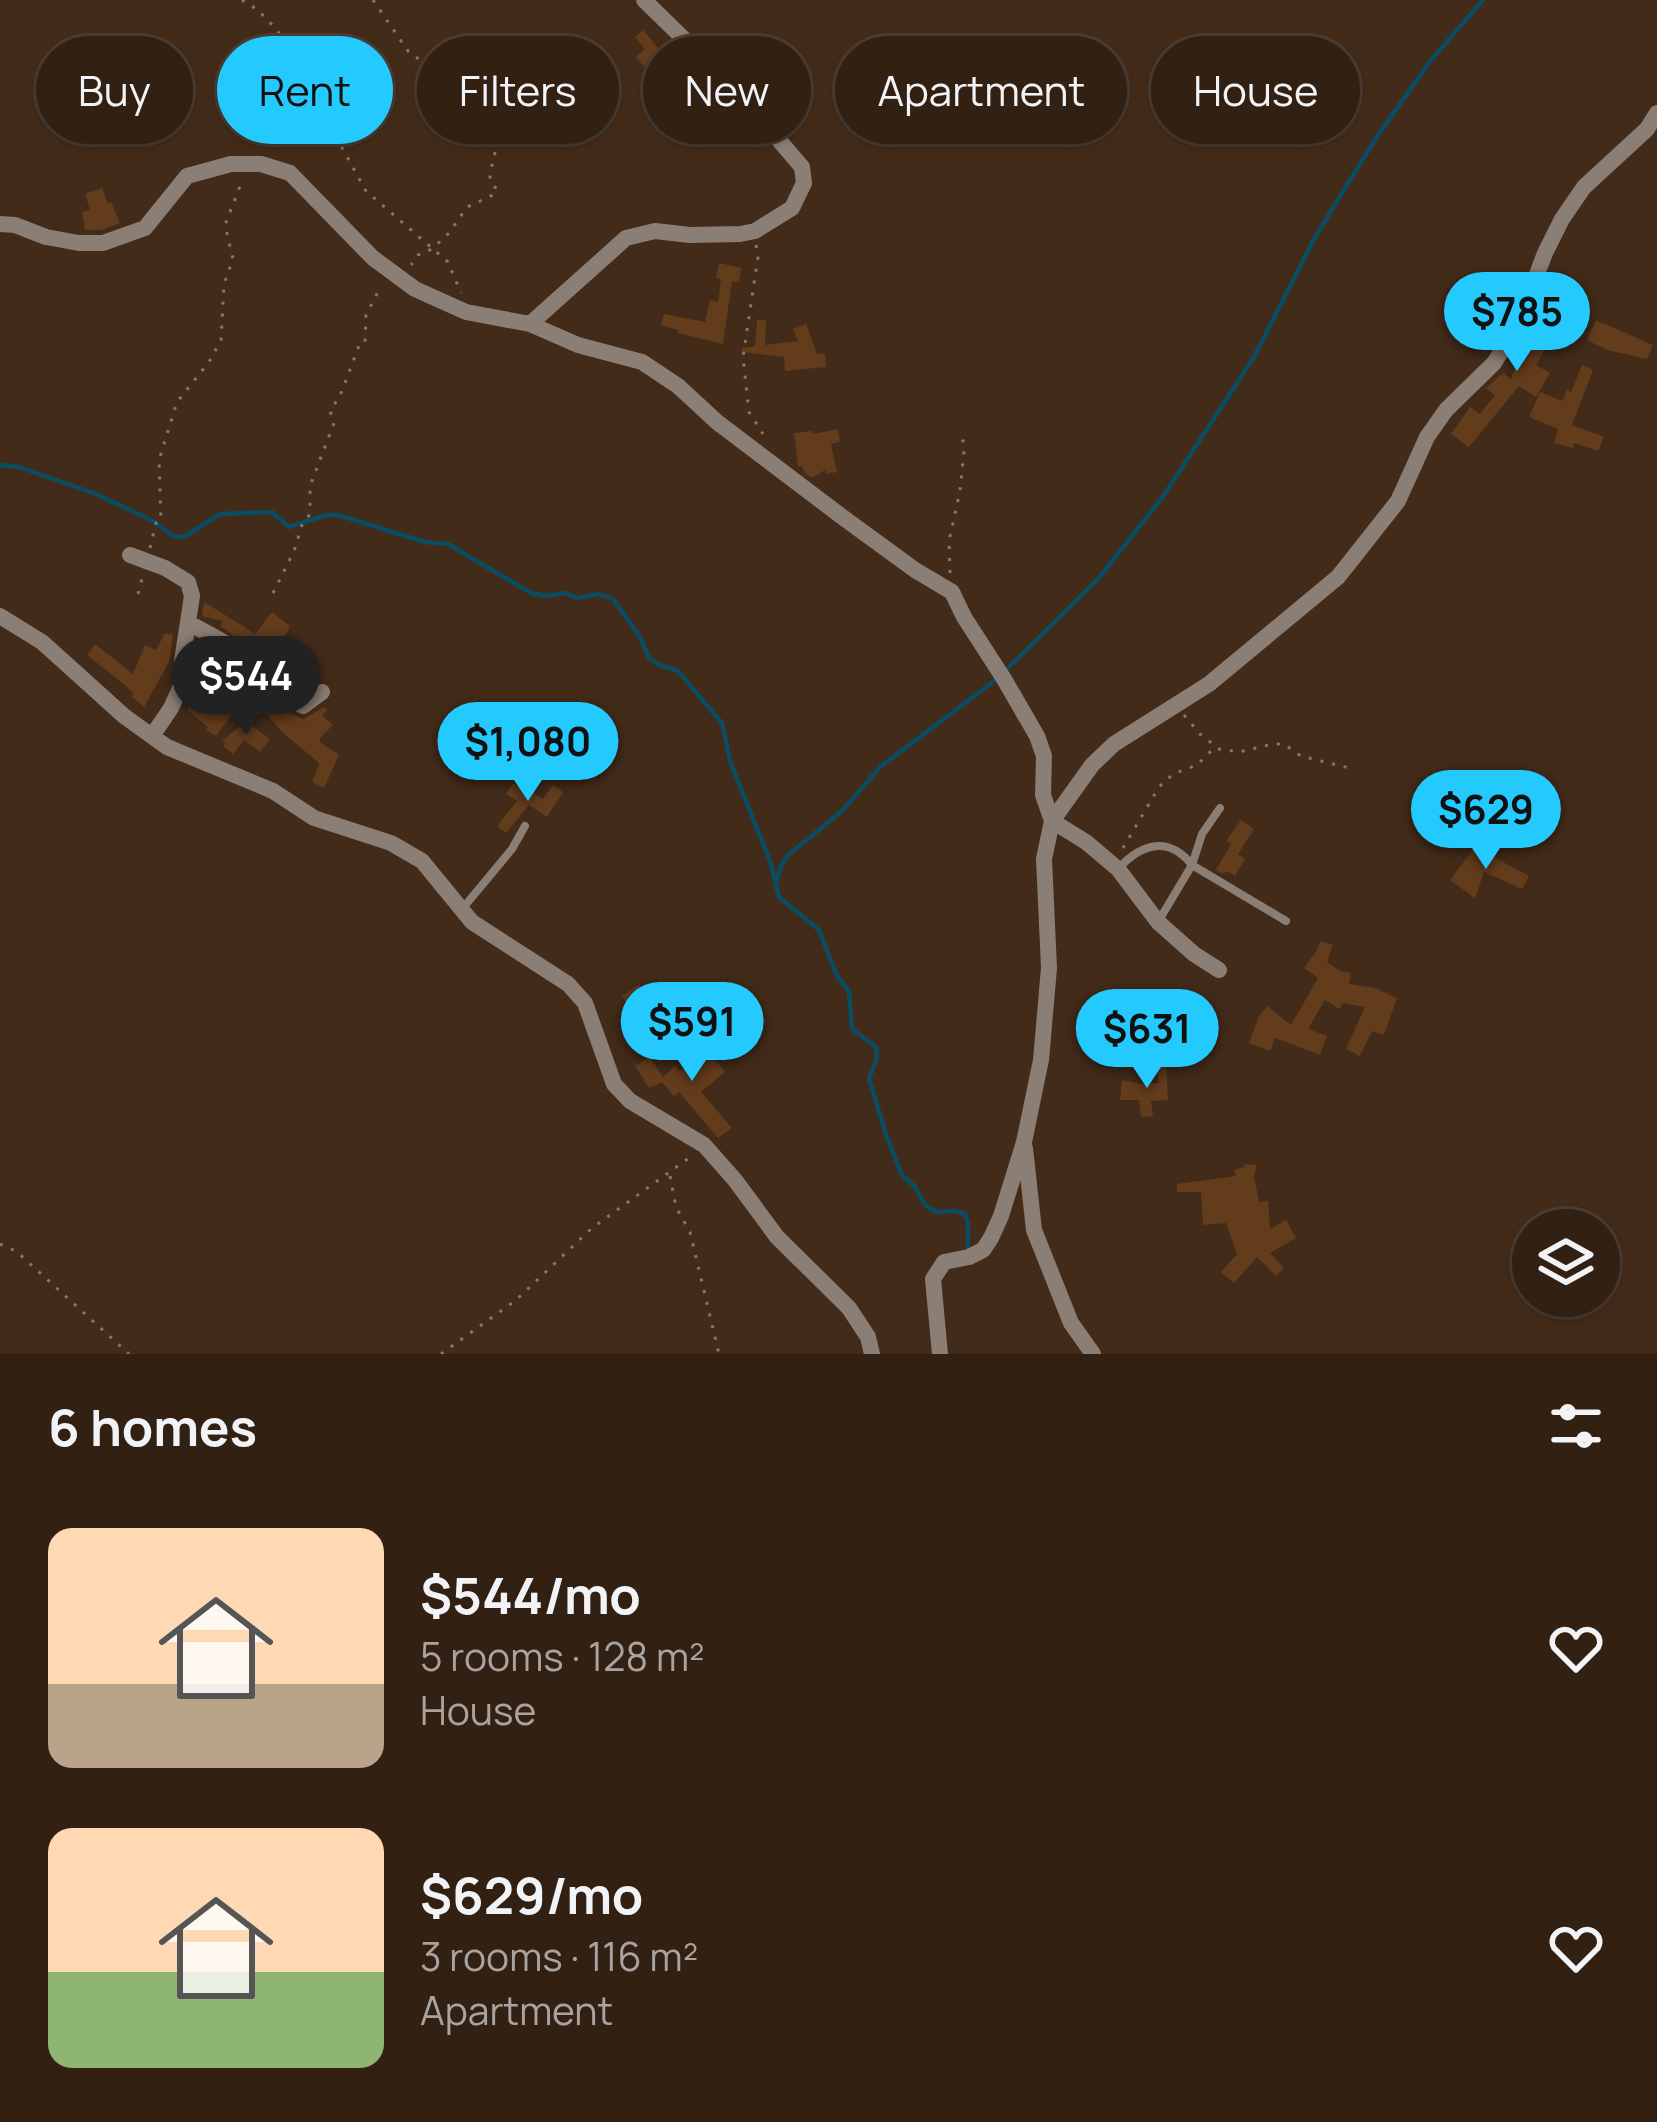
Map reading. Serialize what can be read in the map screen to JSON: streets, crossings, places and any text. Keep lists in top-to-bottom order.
{
  "page": {
    "chip": [
      "Buy",
      "Rent",
      "Filters",
      "New",
      "Apartment",
      "House"
    ],
    "price": [
      "$785",
      "$544",
      "$1,080",
      "$629",
      "$591",
      "$631"
    ],
    "heading": "6 homes",
    "list": [
      {
        "name": "$544/mo",
        "note": "5 rooms · 128 m² · House"
      },
      {
        "name": "$629/mo",
        "note": "3 rooms · 116 m² · Apartment"
      }
    ]
  }
}
